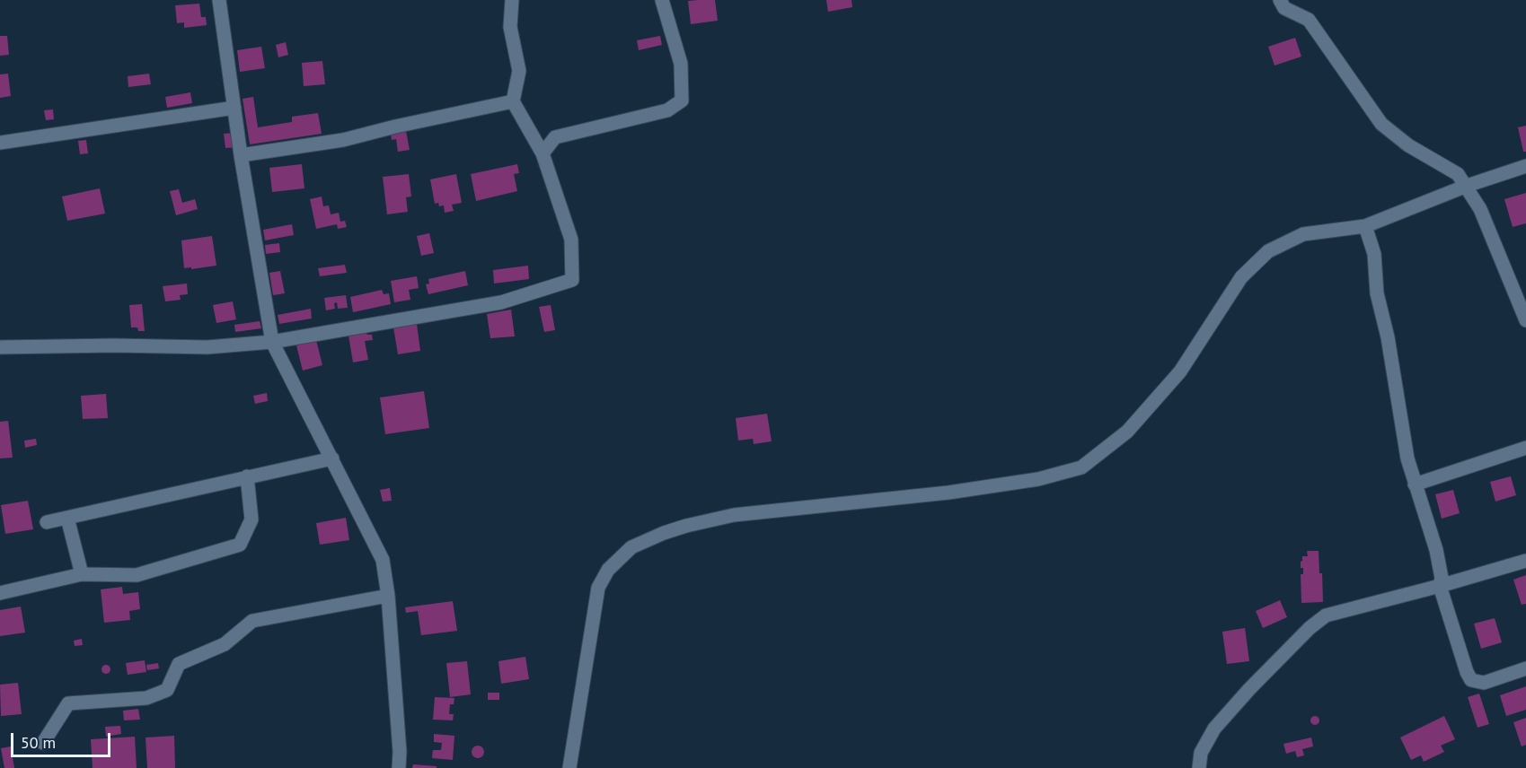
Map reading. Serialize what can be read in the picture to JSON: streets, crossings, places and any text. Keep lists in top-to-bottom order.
{
  "scale_bar": "50 m"
}
